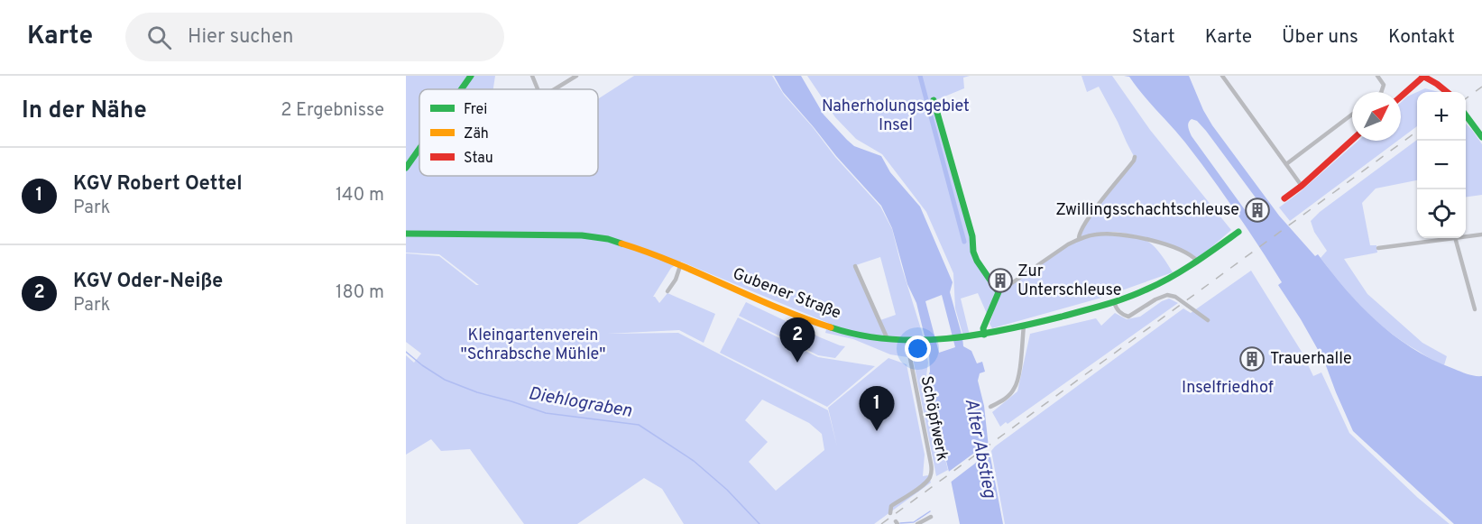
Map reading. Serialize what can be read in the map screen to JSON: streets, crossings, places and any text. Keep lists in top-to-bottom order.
{
  "streets": {
    "main road": ["Gubener Straße"],
    "street": ["Schöpfwerk"]
  },
  "crossings": [
    ["Gubener Straße", "Schöpfwerk"]
  ],
  "water": ["Diehlograben", "Alter Abstieg"],
  "parks": ["Naherholungsgebiet Insel", "Kleingartenverein \"Schrabsche Mühle\"", "Inselfriedhof"],
  "places": {
    "building": ["Zwillingsschachtschleuse", "Zur Unterschleuse", "Trauerhalle"]
  },
  "legend": ["Frei", "Zäh", "Stau"],
  "north": "top right",
  "page": {
    "header": "Karte",
    "search": "Hier suchen",
    "nav": [
      "Start",
      "Karte",
      "Über uns",
      "Kontakt"
    ],
    "heading": ["In der Nähe", "2 Ergebnisse"],
    "map_buttons": ["+", "−"],
    "list": [
      {
        "mark": "1",
        "name": "KGV Robert Oettel",
        "note": "Park",
        "value": "140 m"
      },
      {
        "mark": "2",
        "name": "KGV Oder-Neiße",
        "note": "Park",
        "value": "180 m"
      }
    ],
    "pins": ["2", "1"]
  }
}
